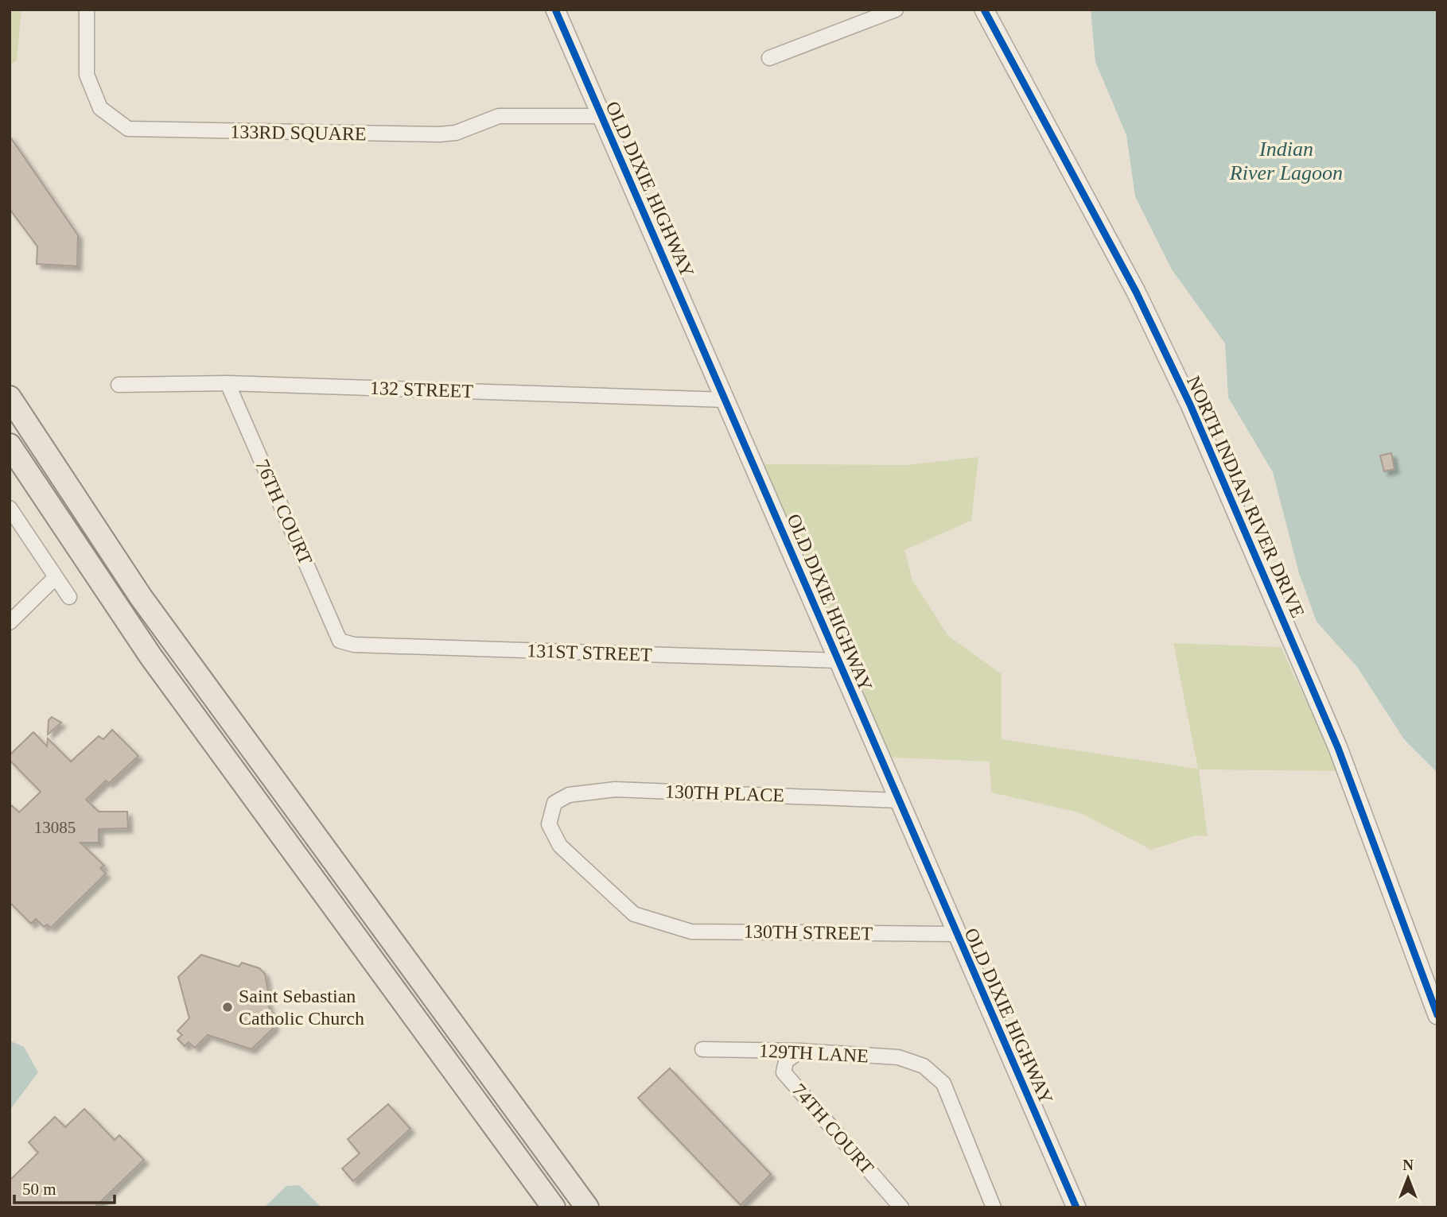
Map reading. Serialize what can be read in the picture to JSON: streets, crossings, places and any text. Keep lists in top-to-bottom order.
{
  "streets": {
    "street": [
      "133RD SQUARE",
      "OLD DIXIE HIGHWAY",
      "132 STREET",
      "NORTH INDIAN RIVER DRIVE",
      "76TH COURT",
      "131ST STREET",
      "130TH PLACE",
      "130TH STREET",
      "129TH LANE",
      "74TH COURT"
    ]
  },
  "crossings": [
    ["133RD SQUARE", "OLD DIXIE HIGHWAY"],
    ["OLD DIXIE HIGHWAY", "132 STREET"],
    ["OLD DIXIE HIGHWAY", "131ST STREET"],
    ["OLD DIXIE HIGHWAY", "130TH PLACE"],
    ["OLD DIXIE HIGHWAY", "130TH STREET"],
    ["132 STREET", "76TH COURT"],
    ["76TH COURT", "131ST STREET"],
    ["130TH PLACE", "130TH STREET"],
    ["129TH LANE", "74TH COURT"]
  ],
  "water": ["Indian River Lagoon"],
  "places": ["Saint Sebastian Catholic Church"],
  "house_numbers": ["13085"],
  "scale_bar": "50 m",
  "north": "top"
}
